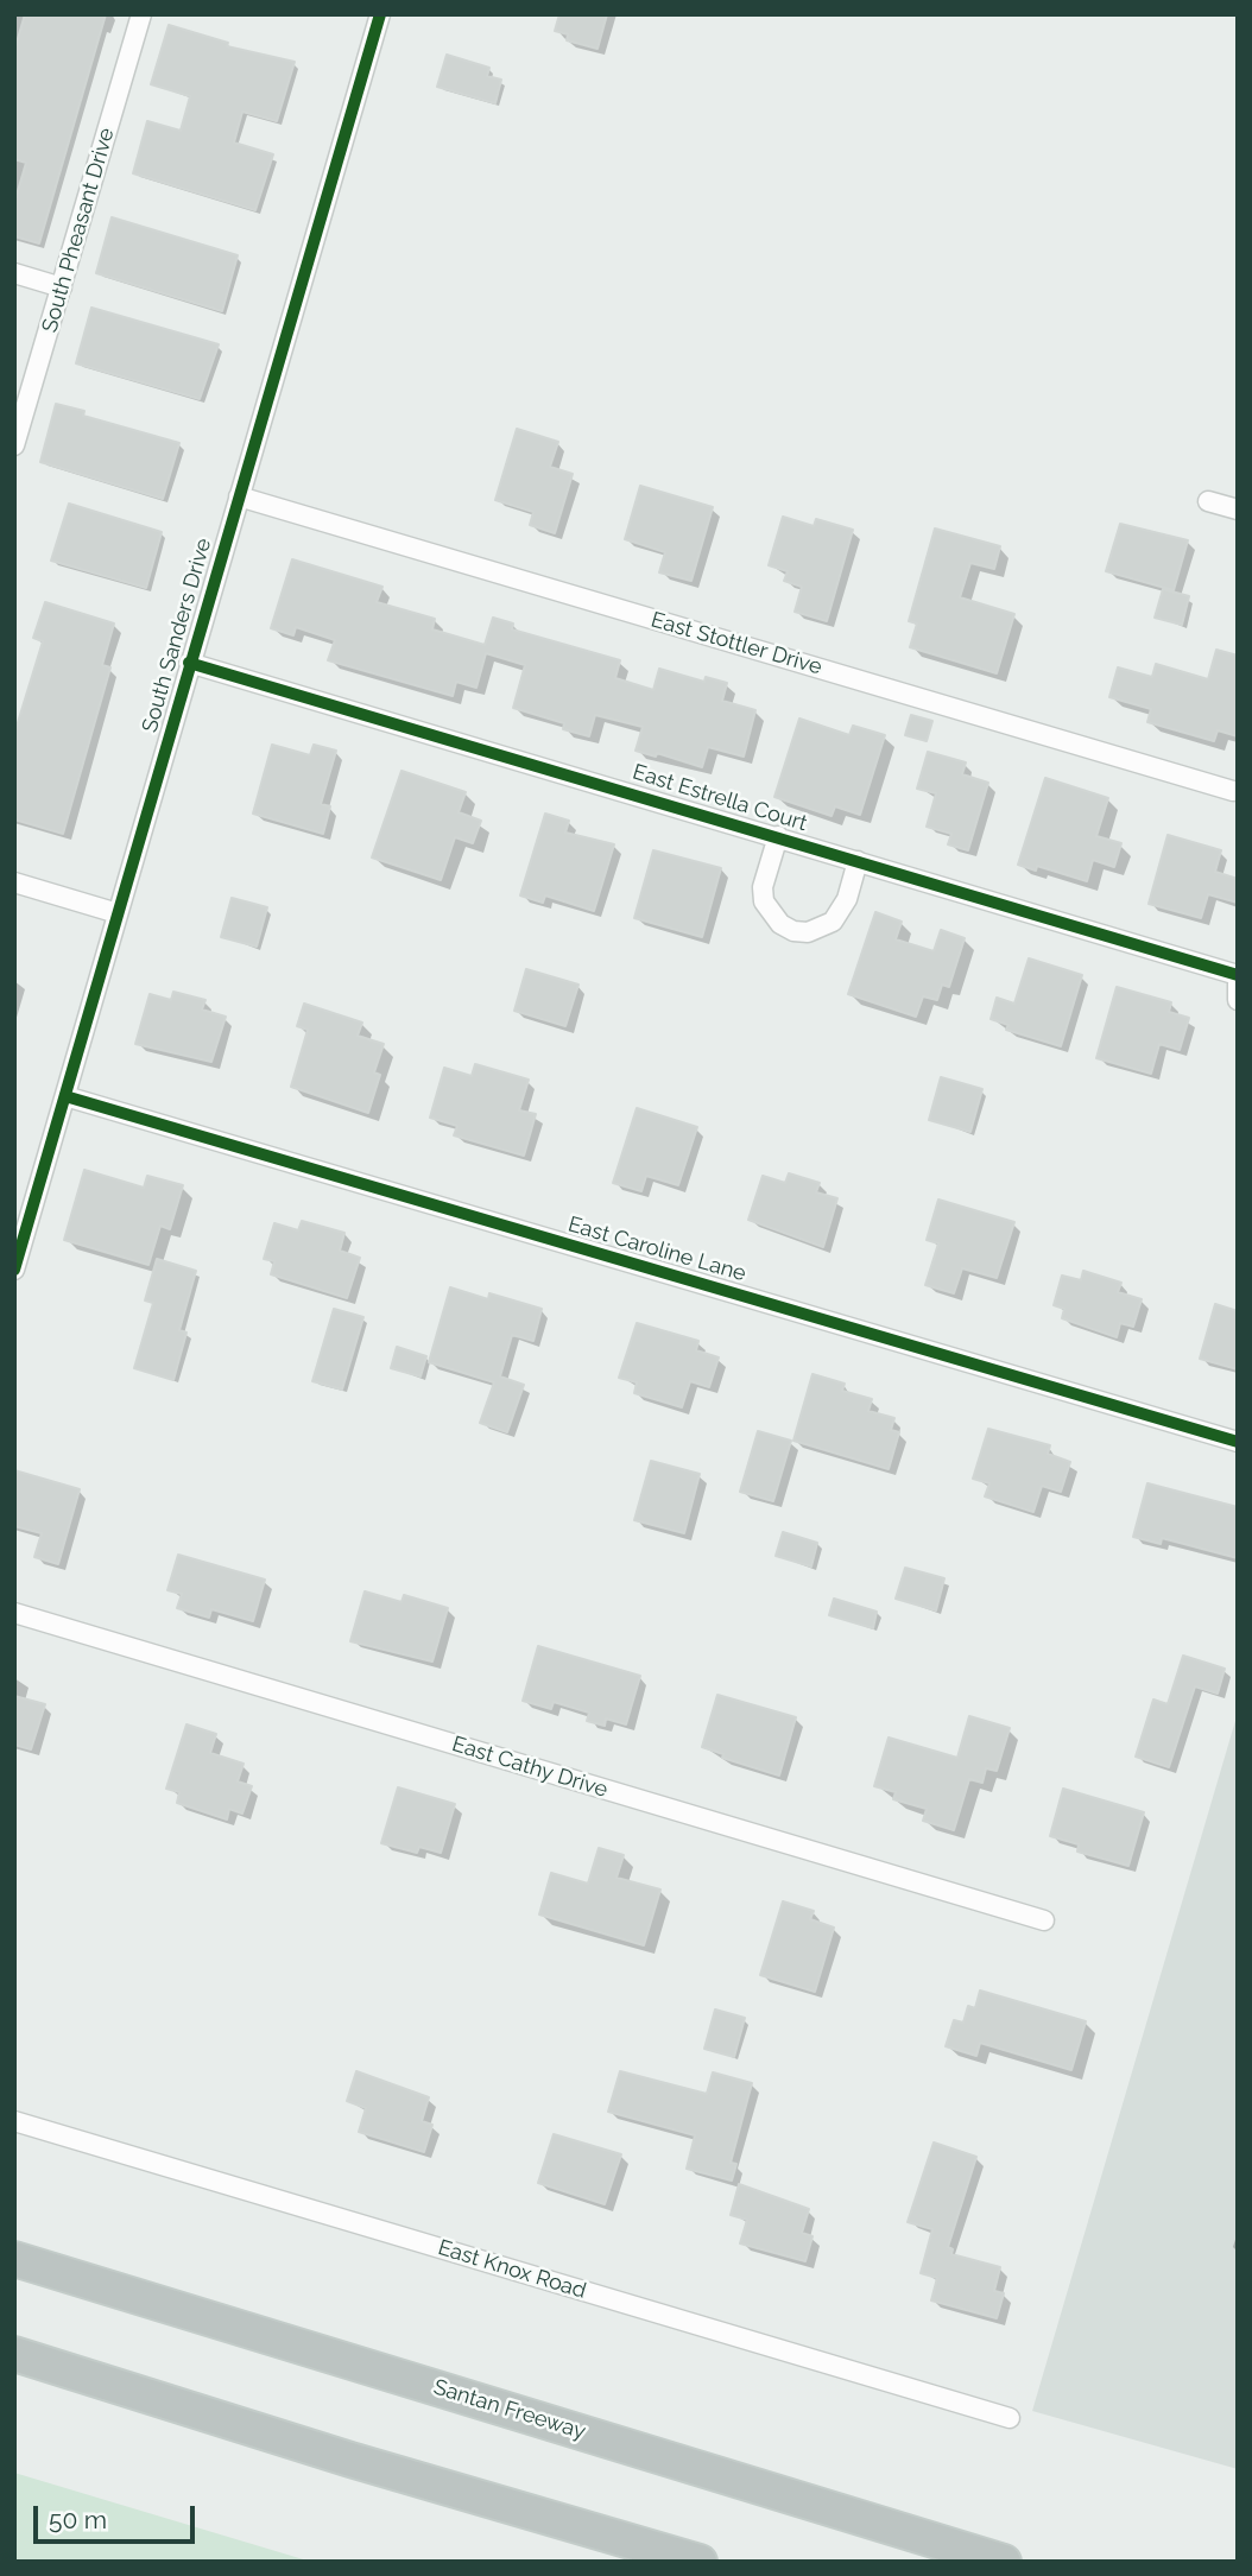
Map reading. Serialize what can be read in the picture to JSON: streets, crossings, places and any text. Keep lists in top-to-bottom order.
{
  "streets": {
    "highway": ["Santan Freeway"],
    "street": [
      "South Pheasant Drive",
      "South Sanders Drive",
      "East Stottler Drive",
      "East Estrella Court",
      "East Caroline Lane",
      "East Cathy Drive",
      "East Knox Road"
    ]
  },
  "crossings": [
    ["South Sanders Drive", "East Stottler Drive"],
    ["South Sanders Drive", "East Estrella Court"],
    ["South Sanders Drive", "East Caroline Lane"]
  ],
  "scale_bar": "50 m"
}
